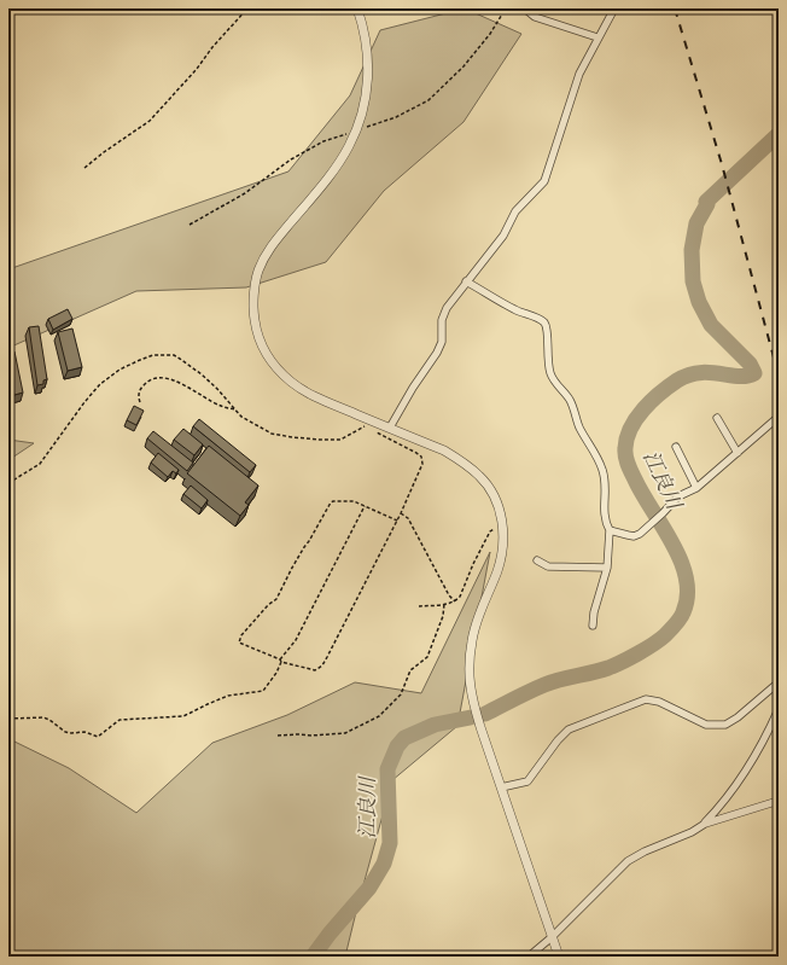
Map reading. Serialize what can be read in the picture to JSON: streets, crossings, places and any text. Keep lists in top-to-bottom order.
{
  "water": ["江良川"]
}
